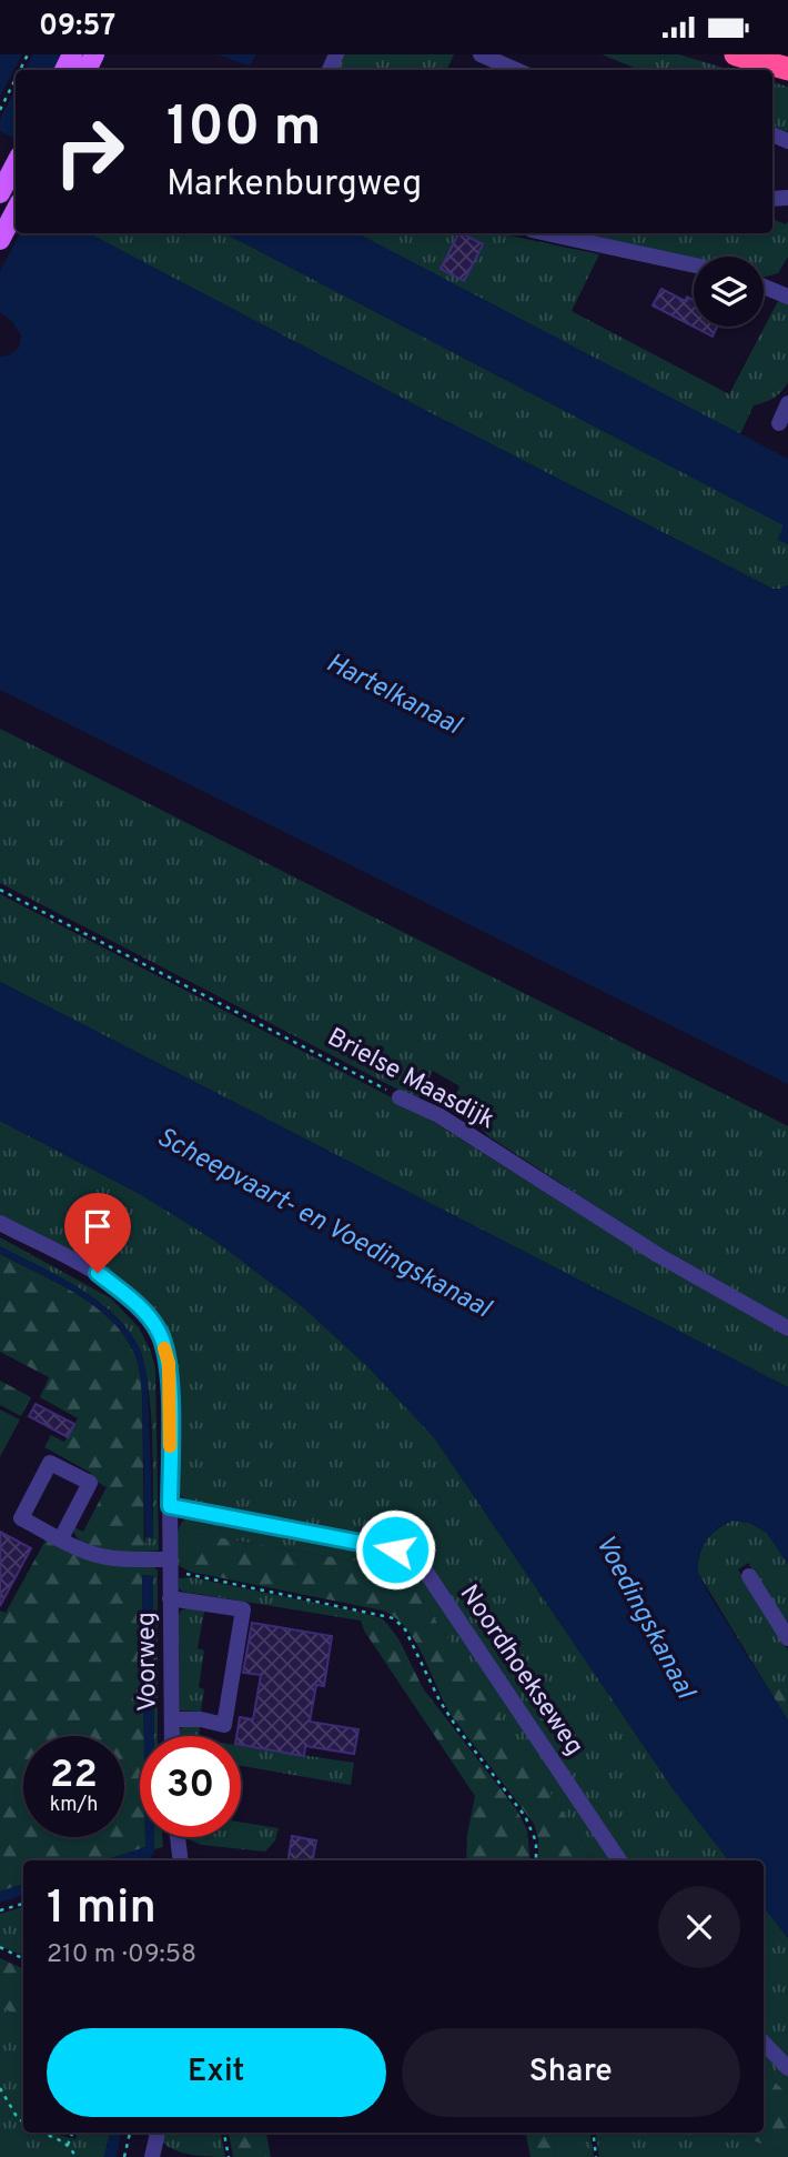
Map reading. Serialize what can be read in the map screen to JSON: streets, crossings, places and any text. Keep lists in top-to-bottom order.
{
  "streets": {
    "street": ["Brielse Maasdijk", "Voorweg", "Noordhoekseweg"]
  },
  "crossings": [
    ["Voorweg", "Noordhoekseweg"]
  ],
  "water": ["Hartelkanaal", "Scheepvaart- en Voedingskanaal", "Voedingskanaal"],
  "page": {
    "status": "09:57",
    "turn": ["100 m", "Markenburgweg"],
    "speed": "22 km/h",
    "limit": "30",
    "heading": ["1 min", "210 m · 09:58"],
    "buttons": ["Exit", "Share"]
  }
}
